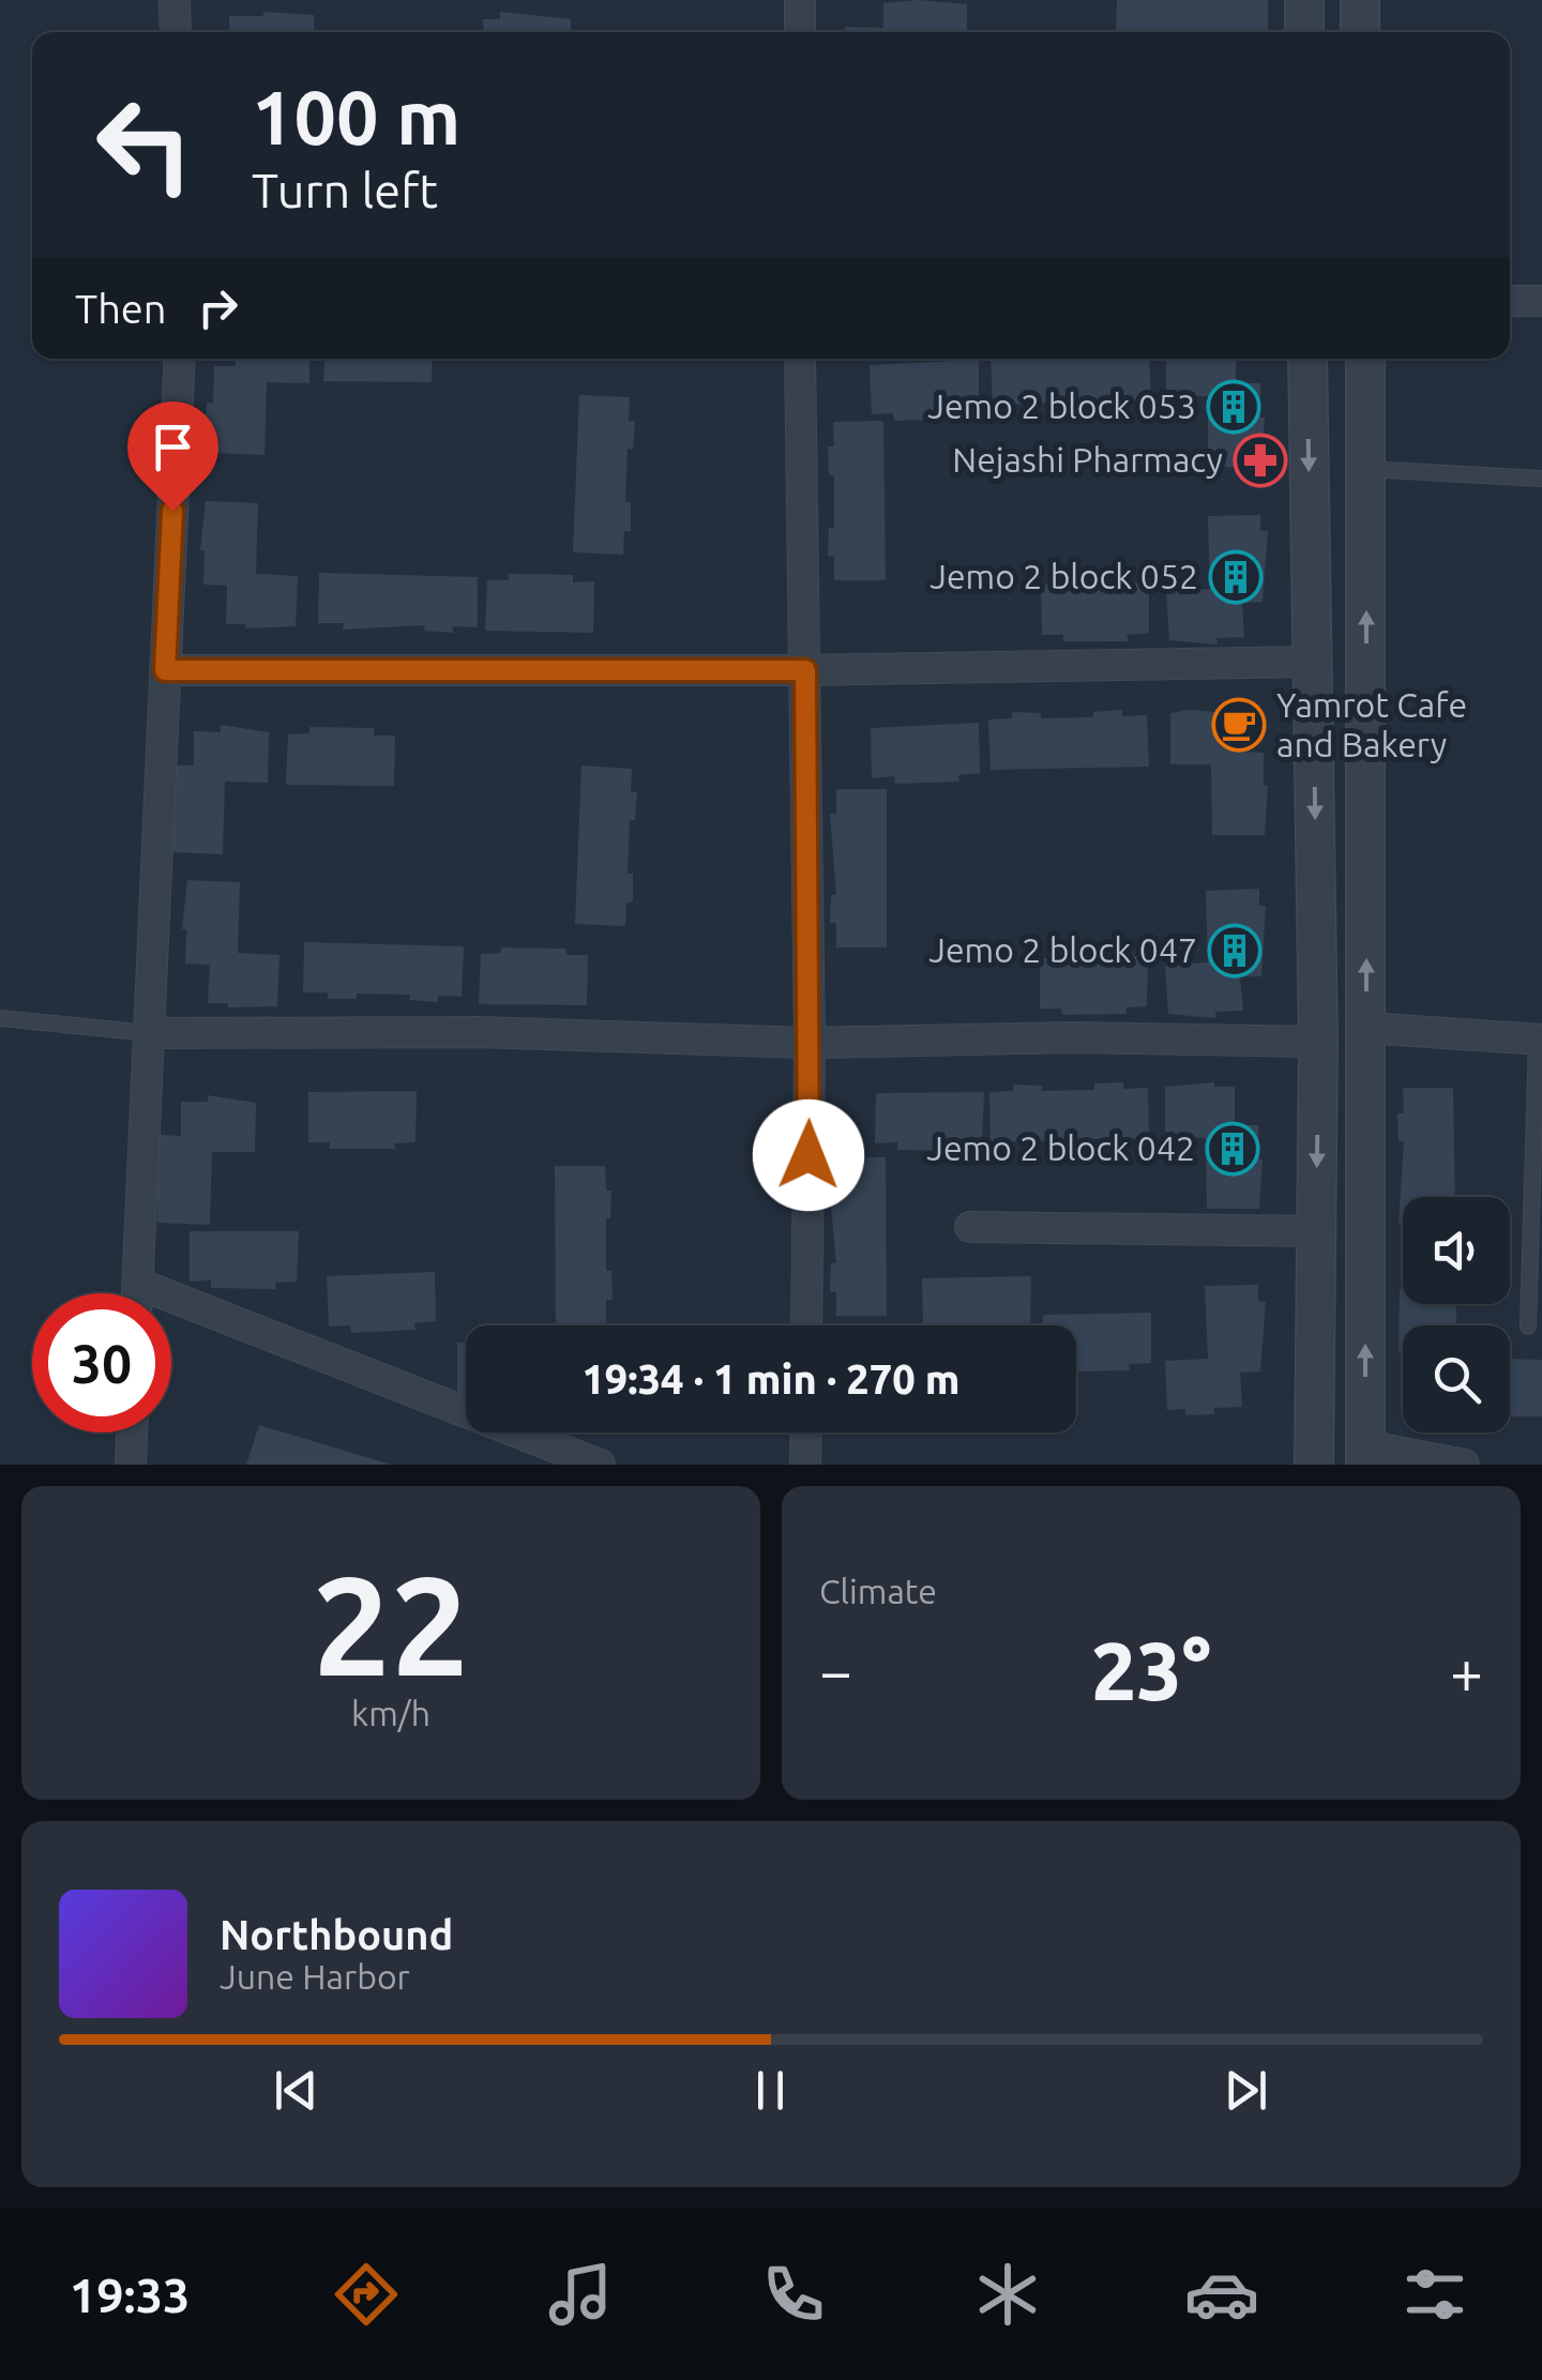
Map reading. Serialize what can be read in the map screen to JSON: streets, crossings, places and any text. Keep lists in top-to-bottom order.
{
  "places": {
    "building": [
      "Jemo 2 block 053",
      "Jemo 2 block 052",
      "Jemo 2 block 047",
      "Jemo 2 block 042"
    ],
    "pharmacy": ["Nejashi Pharmacy"],
    "cafe": ["Yamrot Cafe and Bakery"]
  },
  "page": {
    "turn": ["100 m", "Turn left"],
    "then": "Then",
    "limit": "30",
    "trip": "19:34 · 1 min · 270 m",
    "tile": [
      ["22", "km/h"],
      "Climate"
    ],
    "heat": ["−", "23°", "+"],
    "song": ["Northbound", "June Harbor"],
    "tabs": "19:33"
  }
}
